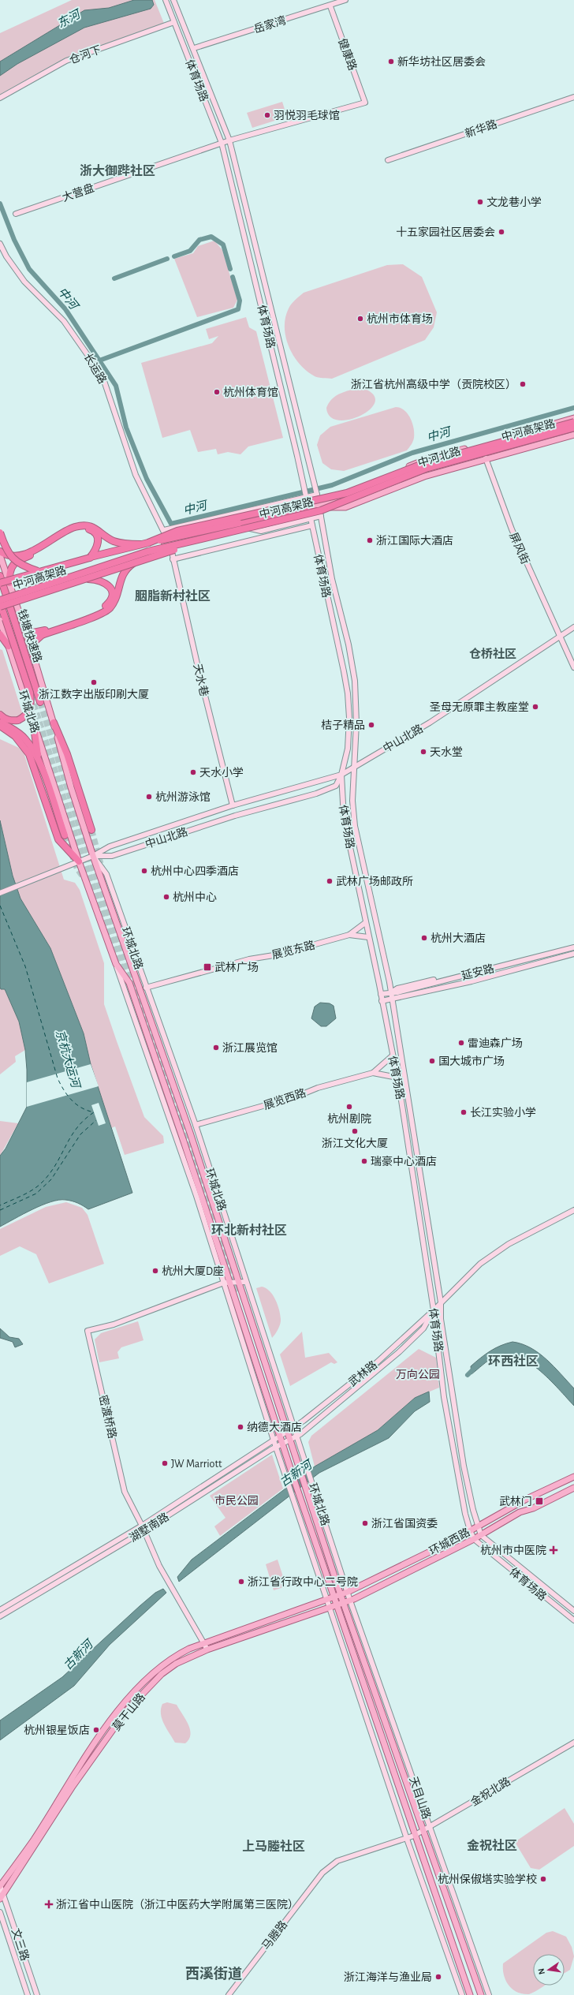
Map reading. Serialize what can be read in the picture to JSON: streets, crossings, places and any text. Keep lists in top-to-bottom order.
{
  "streets": {
    "highway": ["中河高架路", "钱塘快速路"],
    "main road": [
      "岳家湾",
      "仓河下",
      "健康路",
      "体育场路",
      "新华路",
      "大营盘",
      "长运路",
      "中河北路",
      "屏风街",
      "天水巷",
      "环城北路",
      "中山北路",
      "展览东路",
      "延安路",
      "展览西路",
      "武林路",
      "密渡桥路",
      "湖墅南路",
      "环城西路",
      "莫干山路",
      "金祝北路",
      "天目山路",
      "马塍路",
      "文三路"
    ]
  },
  "crossings": [
    ["岳家湾", "健康路"],
    ["岳家湾", "体育场路"],
    ["仓河下", "体育场路"],
    ["健康路", "大营盘"],
    ["体育场路", "大营盘"],
    ["体育场路", "中河高架路"],
    ["体育场路", "中河北路"],
    ["体育场路", "中山北路"],
    ["体育场路", "展览东路"],
    ["体育场路", "延安路"],
    ["体育场路", "展览西路"],
    ["体育场路", "武林路"],
    ["体育场路", "环城西路"],
    ["长运路", "天水巷"],
    ["中河高架路", "中河北路"],
    ["中河北路", "屏风街"],
    ["屏风街", "中山北路"],
    ["天水巷", "中山北路"],
    ["环城北路", "中山北路"],
    ["环城北路", "展览东路"],
    ["环城北路", "展览西路"],
    ["环城北路", "武林路"],
    ["环城北路", "密渡桥路"],
    ["环城北路", "湖墅南路"],
    ["环城北路", "环城西路"],
    ["环城北路", "莫干山路"],
    ["环城北路", "天目山路"],
    ["武林路", "湖墅南路"],
    ["密渡桥路", "湖墅南路"],
    ["密渡桥路", "莫干山路"],
    ["环城西路", "莫干山路"],
    ["环城西路", "天目山路"],
    ["莫干山路", "文三路"],
    ["金祝北路", "天目山路"],
    ["金祝北路", "马塍路"]
  ],
  "districts": [
    "浙大御跸社区",
    "胭脂新村社区",
    "仓桥社区",
    "环北新村社区",
    "环西社区",
    "金祝社区",
    "上马塍社区",
    "西溪街道"
  ],
  "water": [
    "东河",
    "中河",
    "京杭大运河",
    "古新河"
  ],
  "parks": ["万向公园", "市民公园"],
  "places": {
    "other": [
      "新华坊社区居委会",
      "羽悦羽毛球馆",
      "文龙巷小学",
      "十五家园社区居委会",
      "杭州市体育场",
      "浙江省杭州高级中学（贡院校区）",
      "杭州体育馆",
      "浙江国际大酒店",
      "浙江数字出版印刷大厦",
      "圣母无原罪主教座堂",
      "桔子精品",
      "天水堂",
      "天水小学",
      "杭州游泳馆",
      "杭州中心四季酒店",
      "武林广场邮政所",
      "杭州中心",
      "杭州大酒店",
      "雷迪森广场",
      "浙江展览馆",
      "国大城市广场",
      "杭州剧院",
      "长江实验小学",
      "浙江文化大厦",
      "瑞豪中心酒店",
      "杭州大厦D座",
      "纳德大酒店",
      "JW Marriott",
      "浙江省国资委",
      "浙江省行政中心二号院",
      "杭州银星饭店",
      "杭州保俶塔实验学校",
      "浙江海洋与渔业局"
    ],
    "transit": ["武林广场", "武林门"],
    "health": ["杭州市中医院", "浙江省中山医院（浙江中医药大学附属第三医院）"]
  },
  "north": "left"
}
